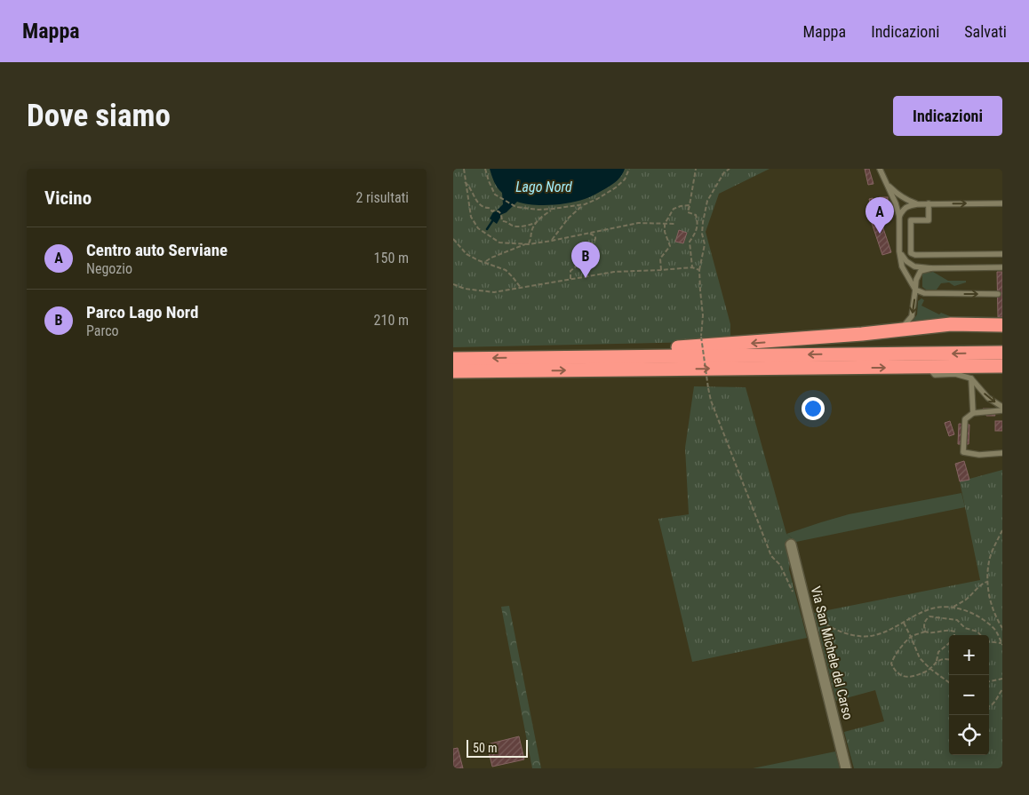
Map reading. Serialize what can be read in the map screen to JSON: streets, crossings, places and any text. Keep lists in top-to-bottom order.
{
  "streets": {
    "street": ["Via San Michele del Carso"]
  },
  "water": ["Lago Nord"],
  "scale_bar": "50 m",
  "page": {
    "header": "Mappa",
    "nav": ["Mappa", "Indicazioni", "Salvati"],
    "buttons": "Indicazioni",
    "title": "Dove siamo",
    "heading": ["Vicino", "2 risultati"],
    "pins": ["A", "B"],
    "list": [
      {
        "mark": "A",
        "name": "Centro auto Serviane",
        "note": "Negozio",
        "value": "150 m"
      },
      {
        "mark": "B",
        "name": "Parco Lago Nord",
        "note": "Parco",
        "value": "210 m"
      }
    ],
    "map_buttons": ["+", "−"],
    "scale": "50 m"
  }
}
